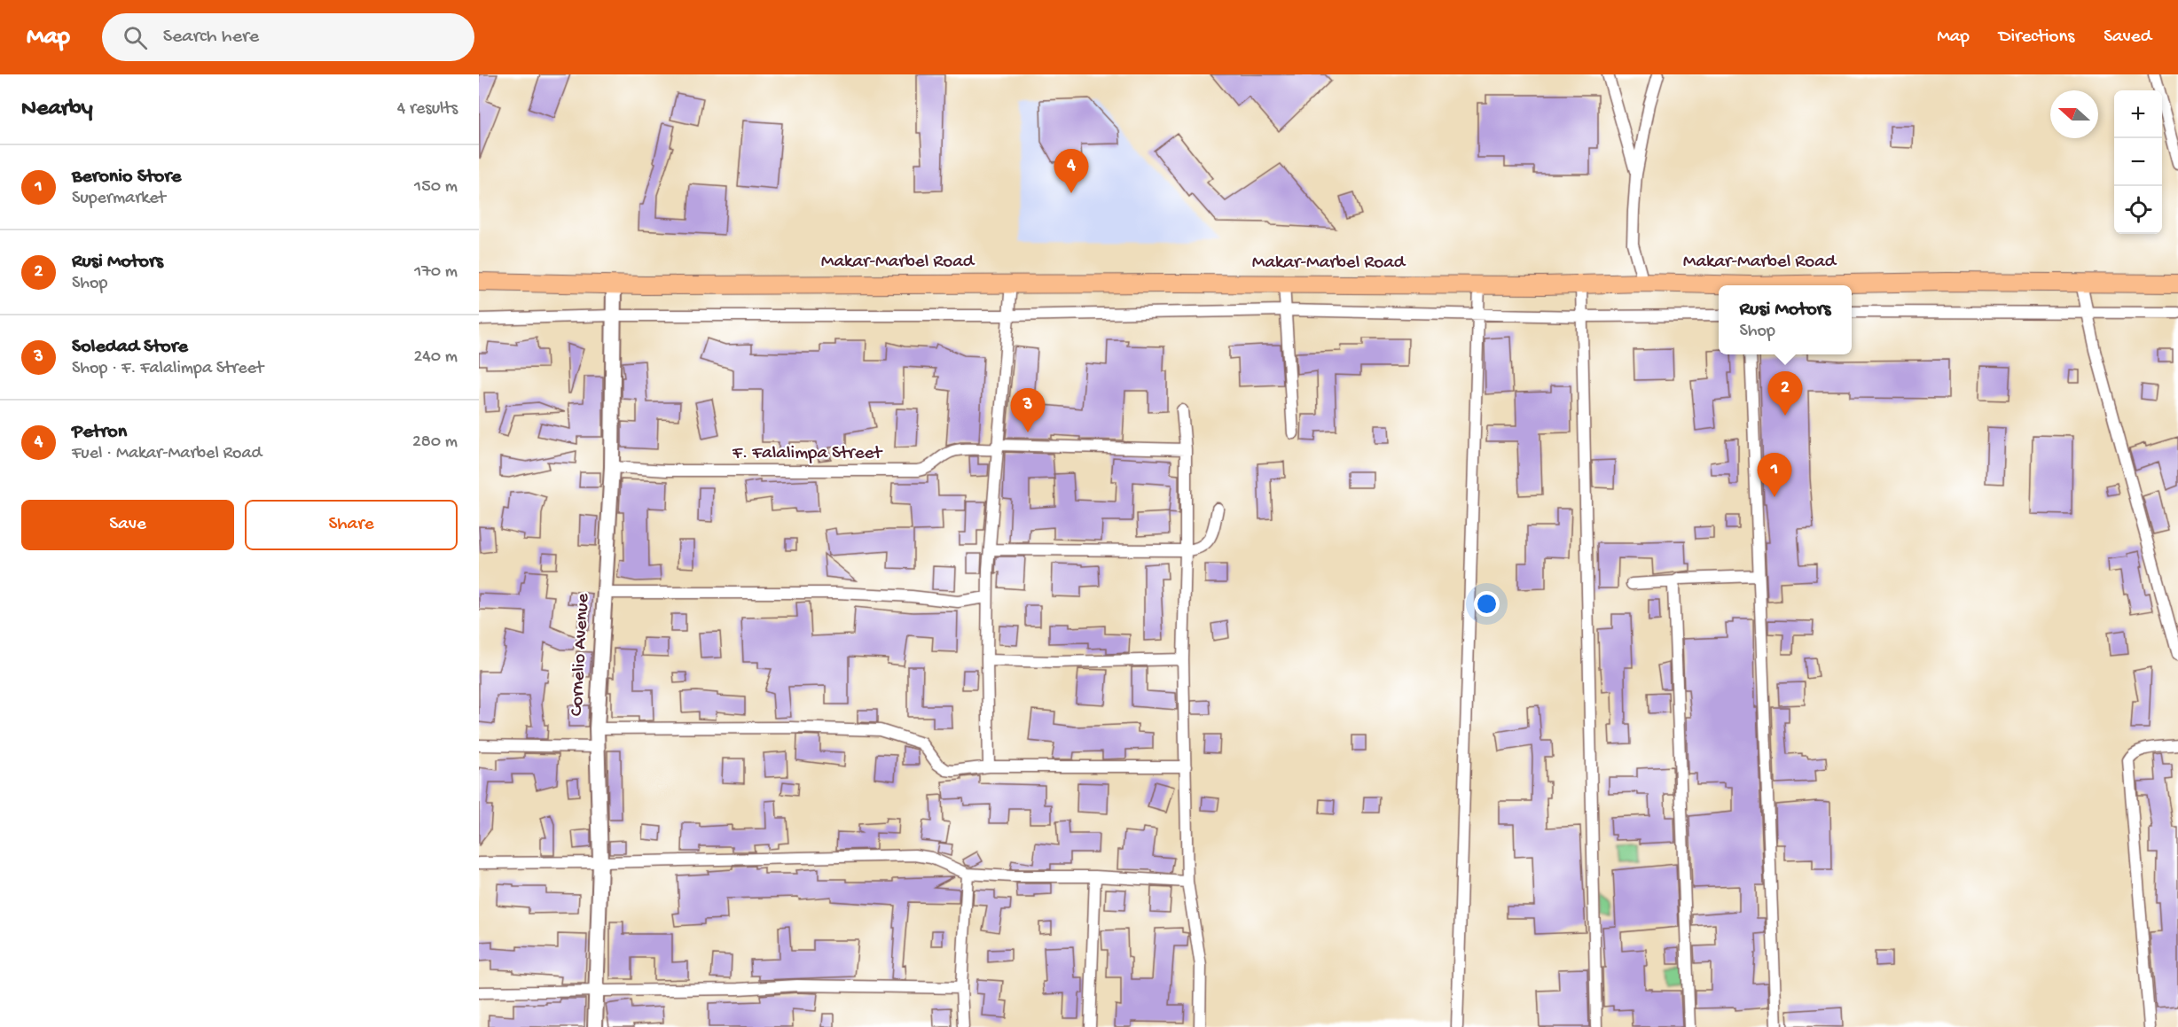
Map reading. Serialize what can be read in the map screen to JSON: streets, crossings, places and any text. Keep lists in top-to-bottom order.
{
  "streets": {
    "main road": ["Makar-Marbel Road"],
    "street": ["F. Falalimpa Street", "Cornelio Avenue"]
  },
  "crossings": [
    ["Makar-Marbel Road", "Cornelio Avenue"],
    ["F. Falalimpa Street", "Cornelio Avenue"]
  ],
  "north": "left",
  "page": {
    "header": "Map",
    "search": "Search here",
    "nav": ["Map", "Directions", "Saved"],
    "heading": ["Nearby", "4 results"],
    "map_buttons": ["+", "−"],
    "list": [
      {
        "mark": "1",
        "name": "Beronio Store",
        "note": "Supermarket",
        "value": "150 m"
      },
      {
        "mark": "2",
        "name": "Rusi Motors",
        "note": "Shop",
        "value": "170 m"
      },
      {
        "mark": "3",
        "name": "Soledad Store",
        "note": "Shop · F. Falalimpa Street",
        "value": "240 m"
      },
      {
        "mark": "4",
        "name": "Petron",
        "note": "Fuel · Makar-Marbel Road",
        "value": "280 m"
      }
    ],
    "pins": [
      "4",
      "2",
      "3",
      "1"
    ],
    "popup": ["Rusi Motors", "Shop"],
    "buttons": ["Save", "Share"]
  }
}
